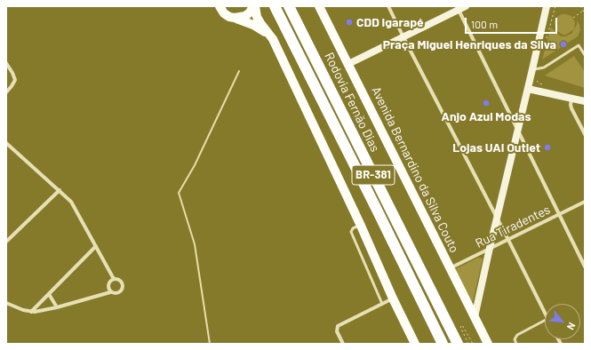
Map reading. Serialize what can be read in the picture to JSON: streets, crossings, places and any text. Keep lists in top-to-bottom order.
{
  "streets": {
    "highway": ["Rodovia Fernão Dias", "BR-381"],
    "main road": ["Avenida Bernardino da Silva Couto"],
    "street": ["Rua Tiradentes"]
  },
  "crossings": [
    ["Avenida Bernardino da Silva Couto", "Rua Tiradentes"]
  ],
  "places": [
    "CDD Igarapé",
    "Praça Miguel Henriques da Silva",
    "Anjo Azul Modas",
    "Lojas UAI Outlet"
  ],
  "scale_bar": "100 m",
  "north": "bottom right"
}
